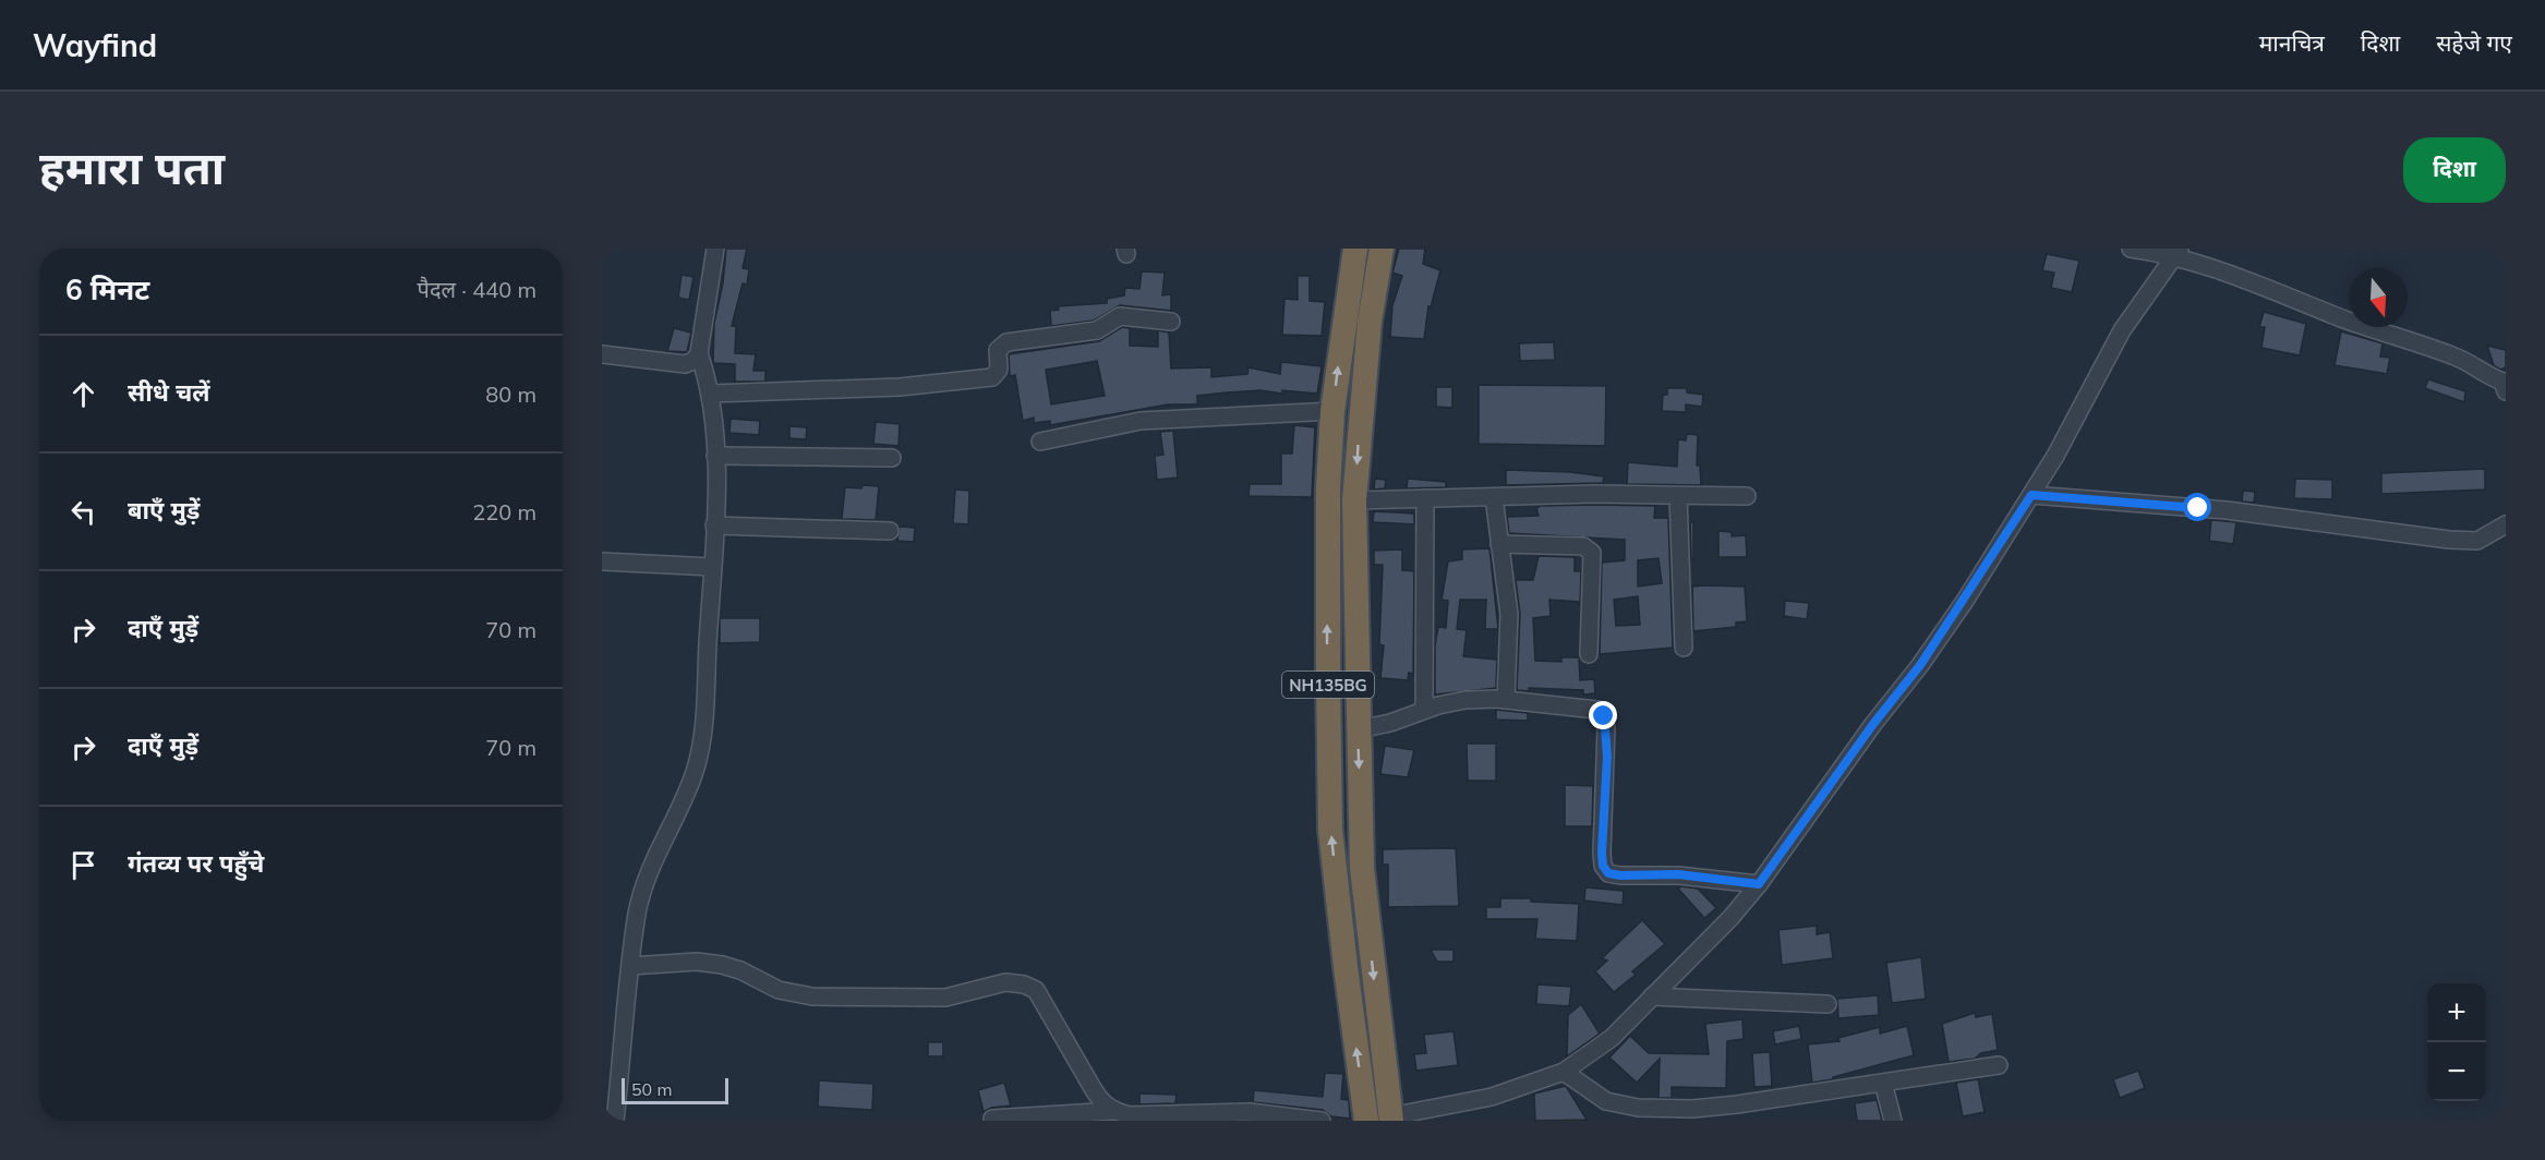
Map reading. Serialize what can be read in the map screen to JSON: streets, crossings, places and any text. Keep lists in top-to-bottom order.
{
  "streets": {
    "highway": ["NH135BG"]
  },
  "scale_bar": "50 m",
  "north": "bottom",
  "page": {
    "header": "Wayfind",
    "nav": ["मानचित्र", "दिशा", "सहेजे गए"],
    "buttons": "दिशा",
    "title": "हमारा पता",
    "heading": ["6 मिनट", "पैदल · 440 m"],
    "list": [
      ["सीधे चलें", "80 m"],
      ["बाएँ मुड़ें", "220 m"],
      ["दाएँ मुड़ें", "70 m"],
      ["दाएँ मुड़ें", "70 m"],
      "गंतव्य पर पहुँचे"
    ],
    "map_buttons": ["+", "−"],
    "scale": "50 m"
  }
}
